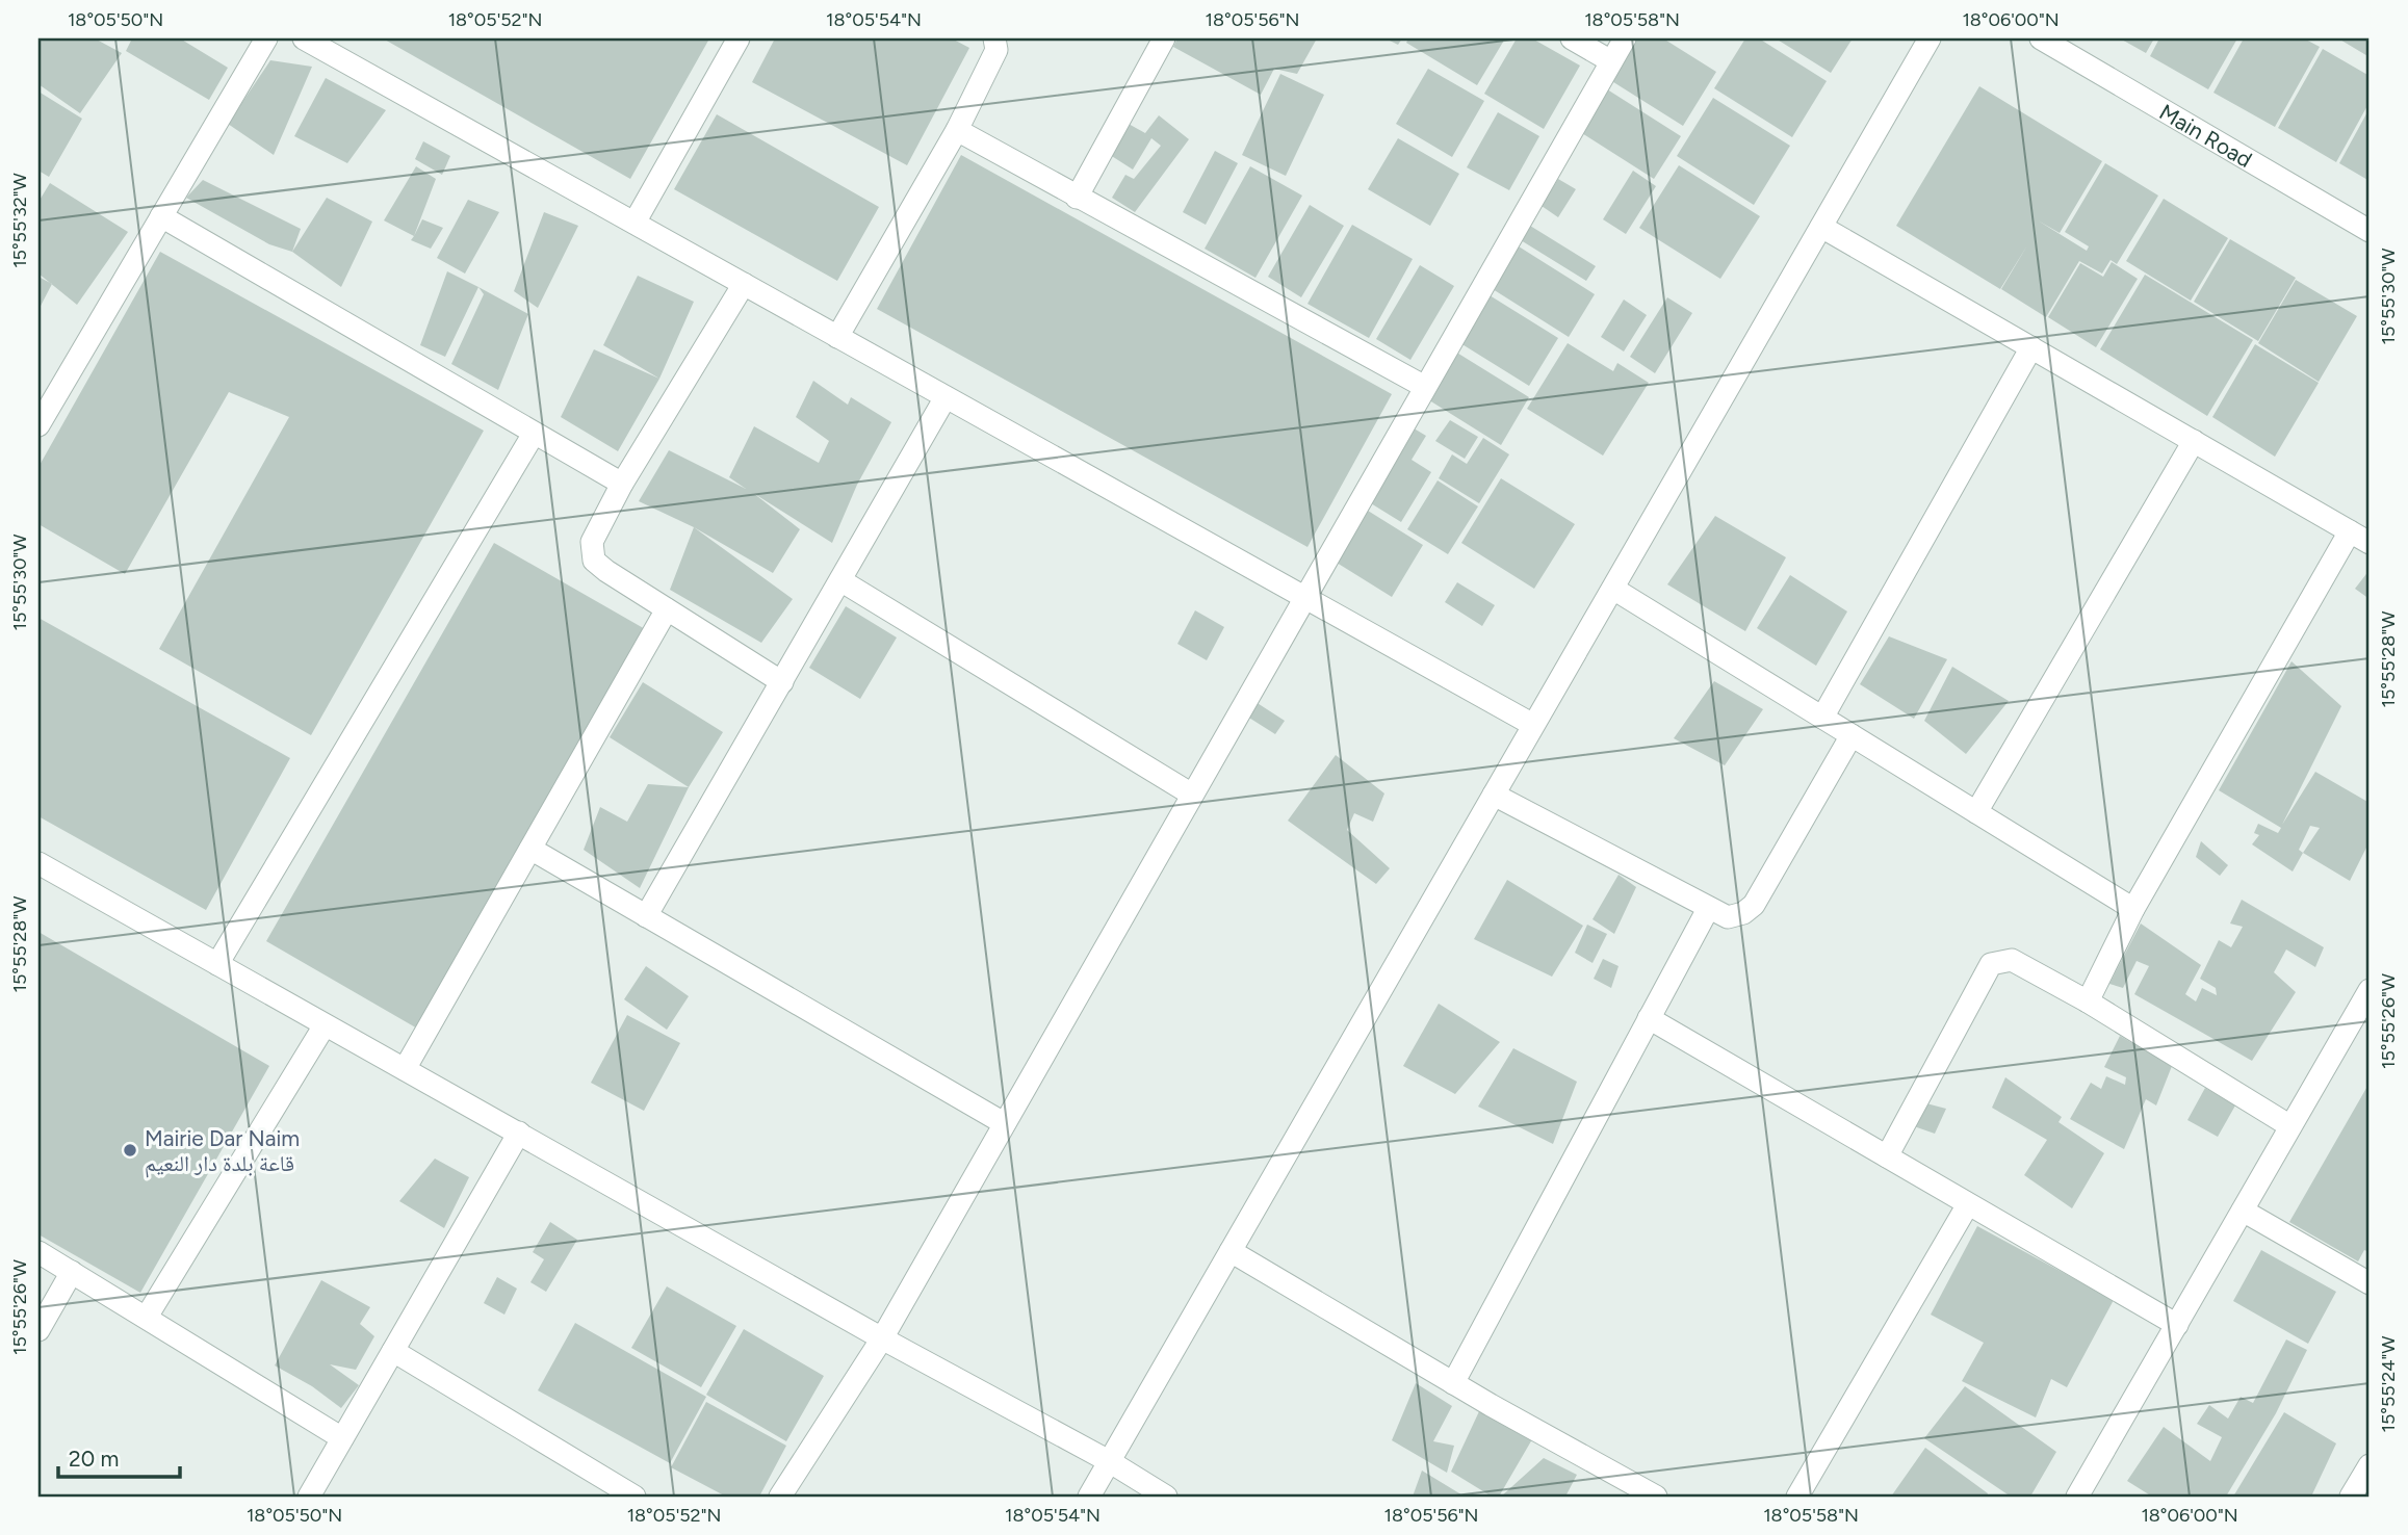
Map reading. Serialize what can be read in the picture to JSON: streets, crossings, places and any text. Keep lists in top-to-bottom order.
{
  "streets": {
    "street": ["Main Road"]
  },
  "places": ["Mairie Dar Naim قاعة بلدة دار النعيم"],
  "scale_bar": "20 m",
  "coordinates": [
    "18°05'50\"N",
    "18°05'52\"N",
    "18°05'54\"N",
    "18°05'56\"N",
    "18°05'58\"N",
    "18°06'00\"N",
    "15°55'32\"W",
    "15°55'30\"W",
    "15°55'28\"W",
    "15°55'26\"W",
    "15°55'24\"W"
  ]
}
